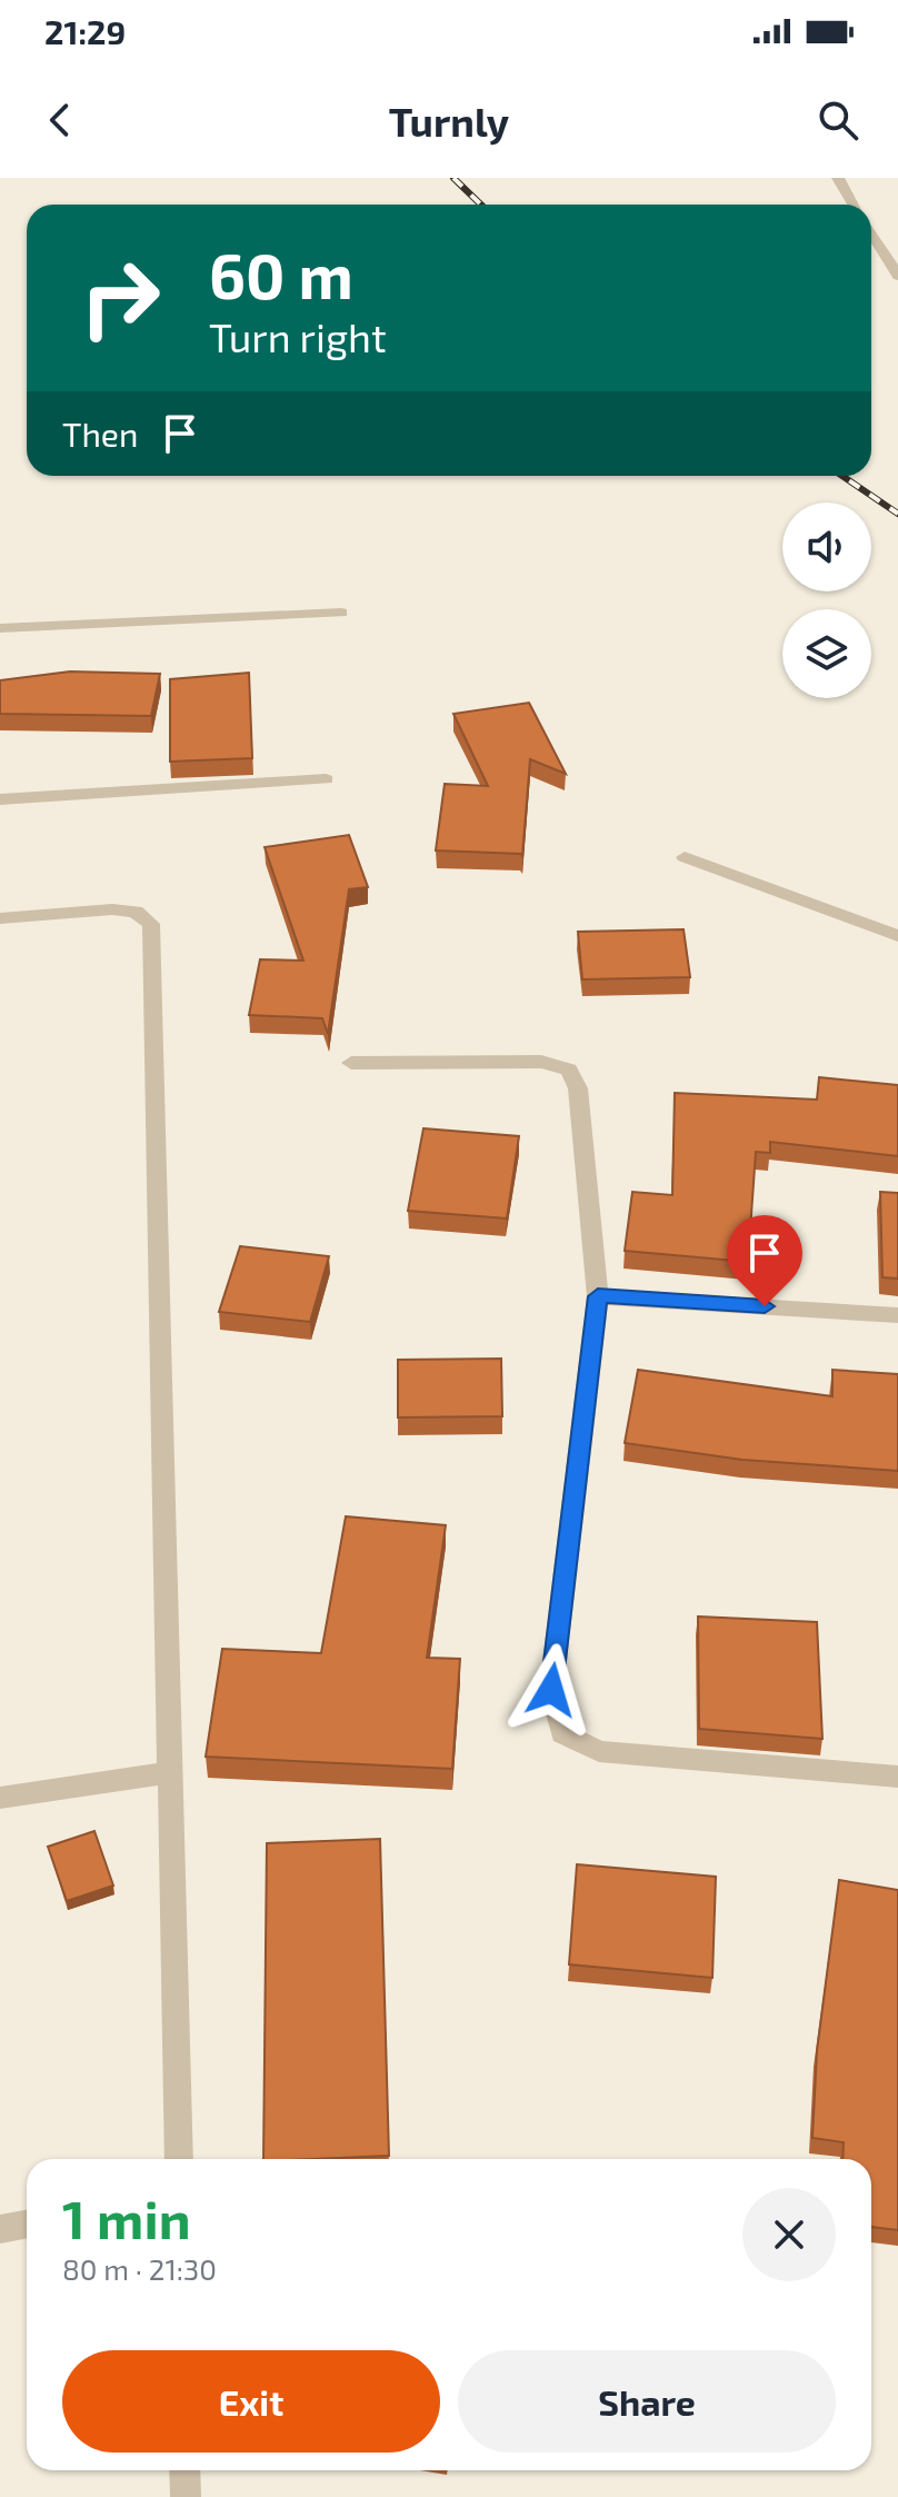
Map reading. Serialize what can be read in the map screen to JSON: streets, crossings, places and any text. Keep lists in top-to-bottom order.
{
  "page": {
    "status": "21:29",
    "header": "Turnly",
    "turn": ["60 m", "Turn right"],
    "then": "Then",
    "heading": ["1 min", "80 m · 21:30"],
    "buttons": ["Exit", "Share"]
  }
}
